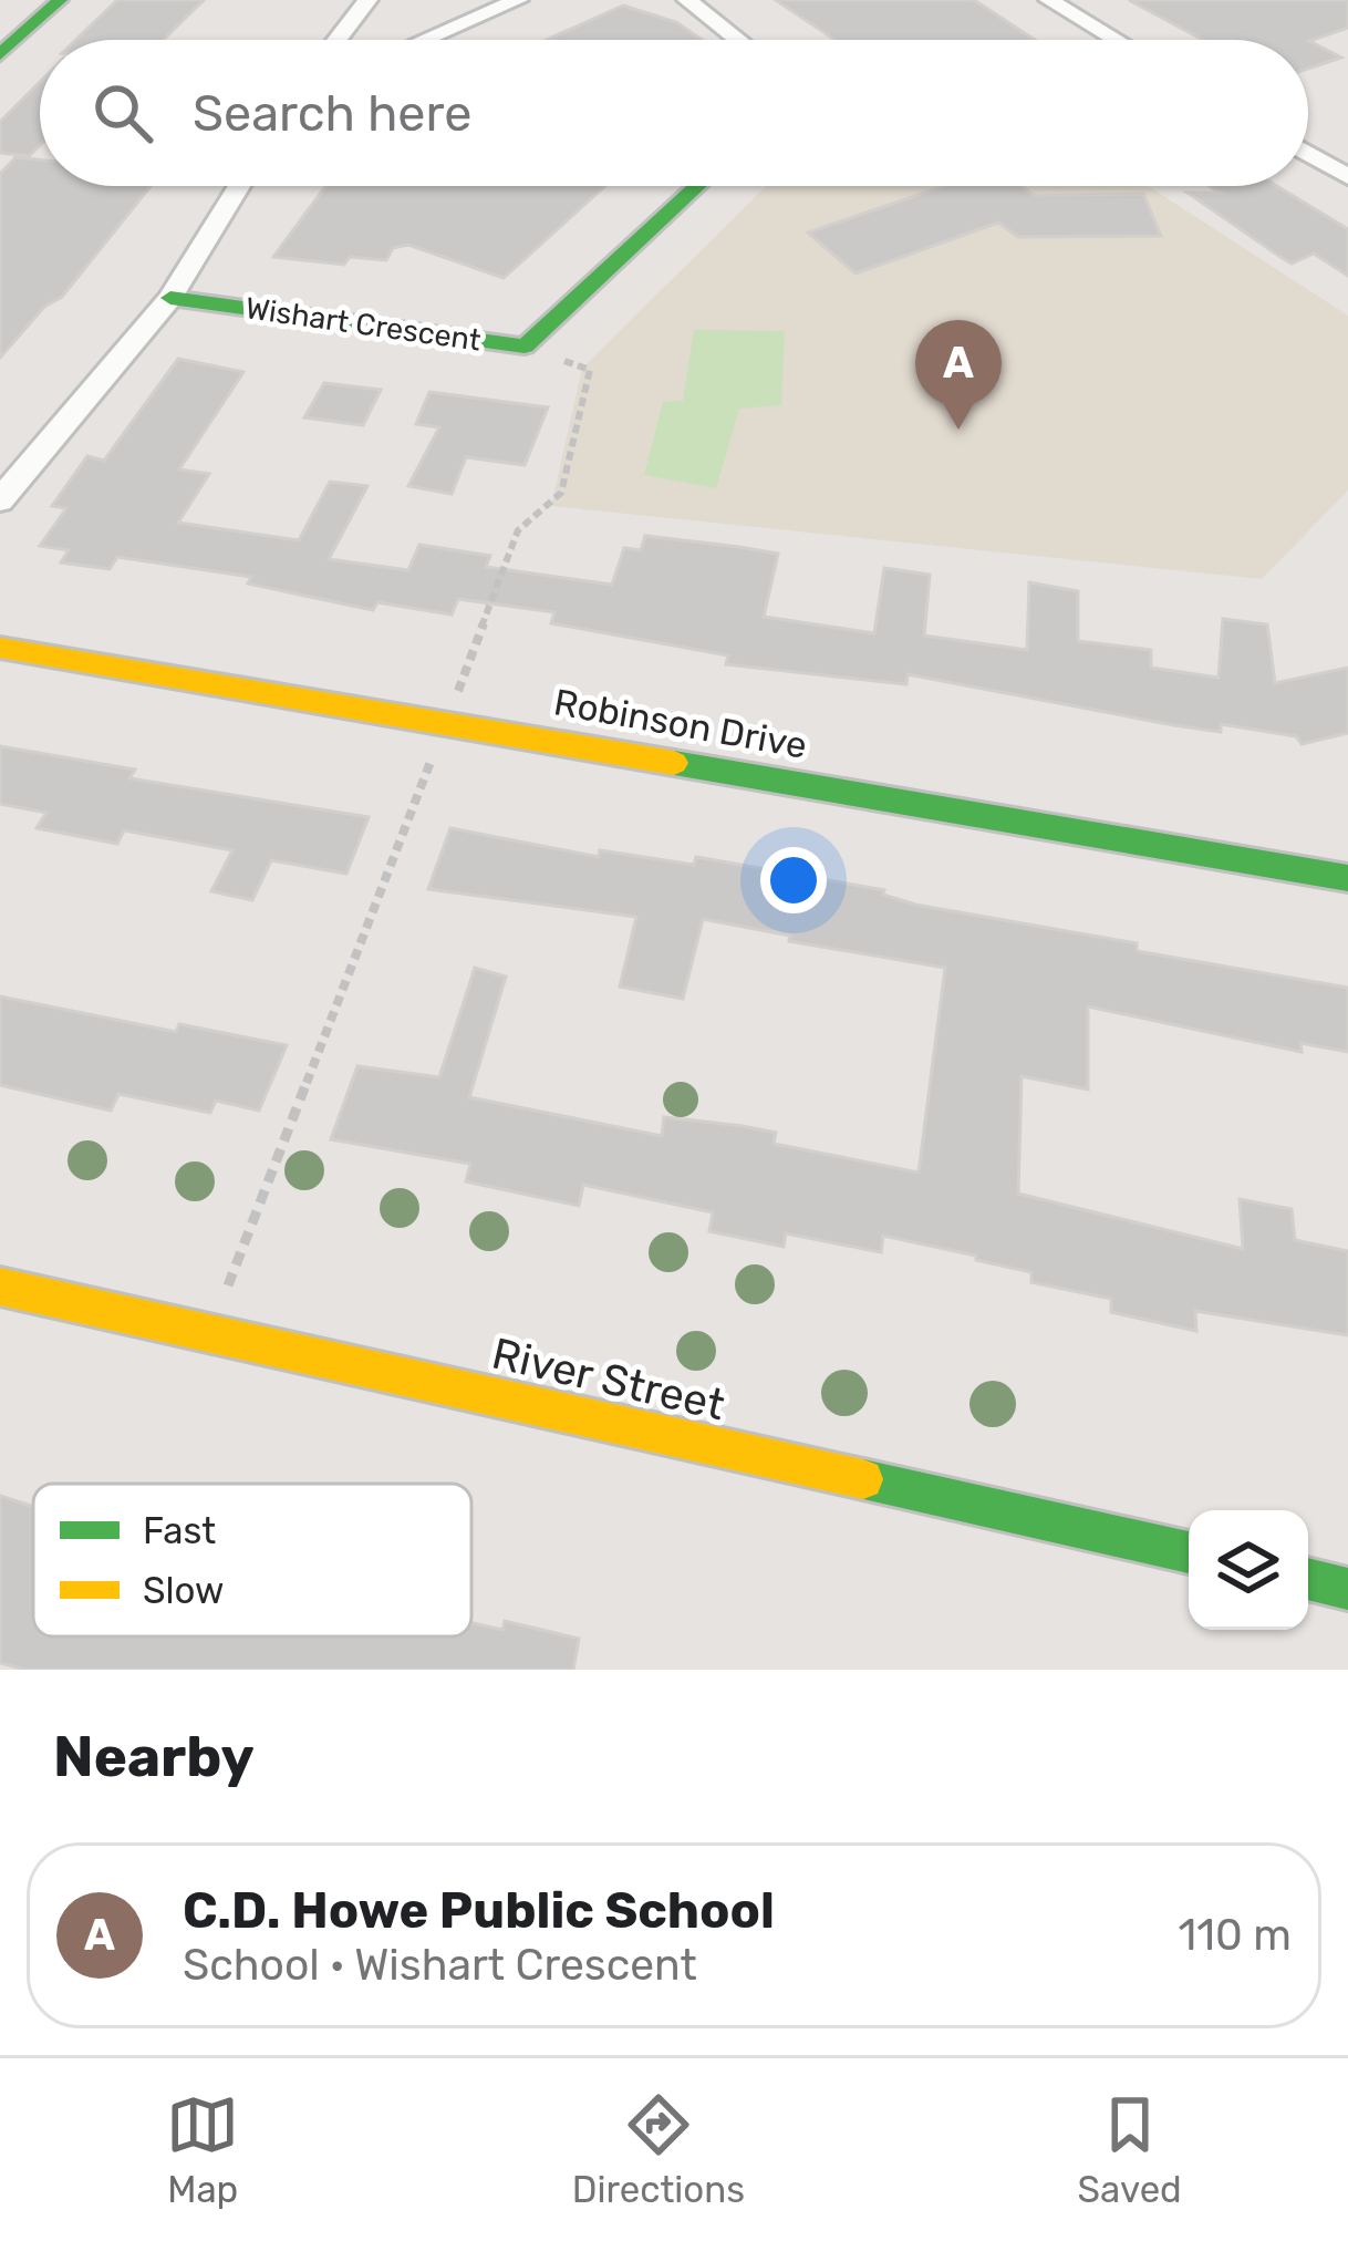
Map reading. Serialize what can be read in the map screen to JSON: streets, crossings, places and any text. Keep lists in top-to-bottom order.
{
  "streets": {
    "street": ["Wishart Crescent", "Robinson Drive", "River Street"]
  },
  "legend": ["Fast", "Slow"],
  "page": {
    "search": "Search here",
    "pins": "A",
    "heading": "Nearby",
    "list": [
      {
        "mark": "A",
        "name": "C.D. Howe Public School",
        "note": "School · Wishart Crescent",
        "value": "110 m"
      }
    ],
    "nav": ["Map", "Directions", "Saved"]
  }
}
